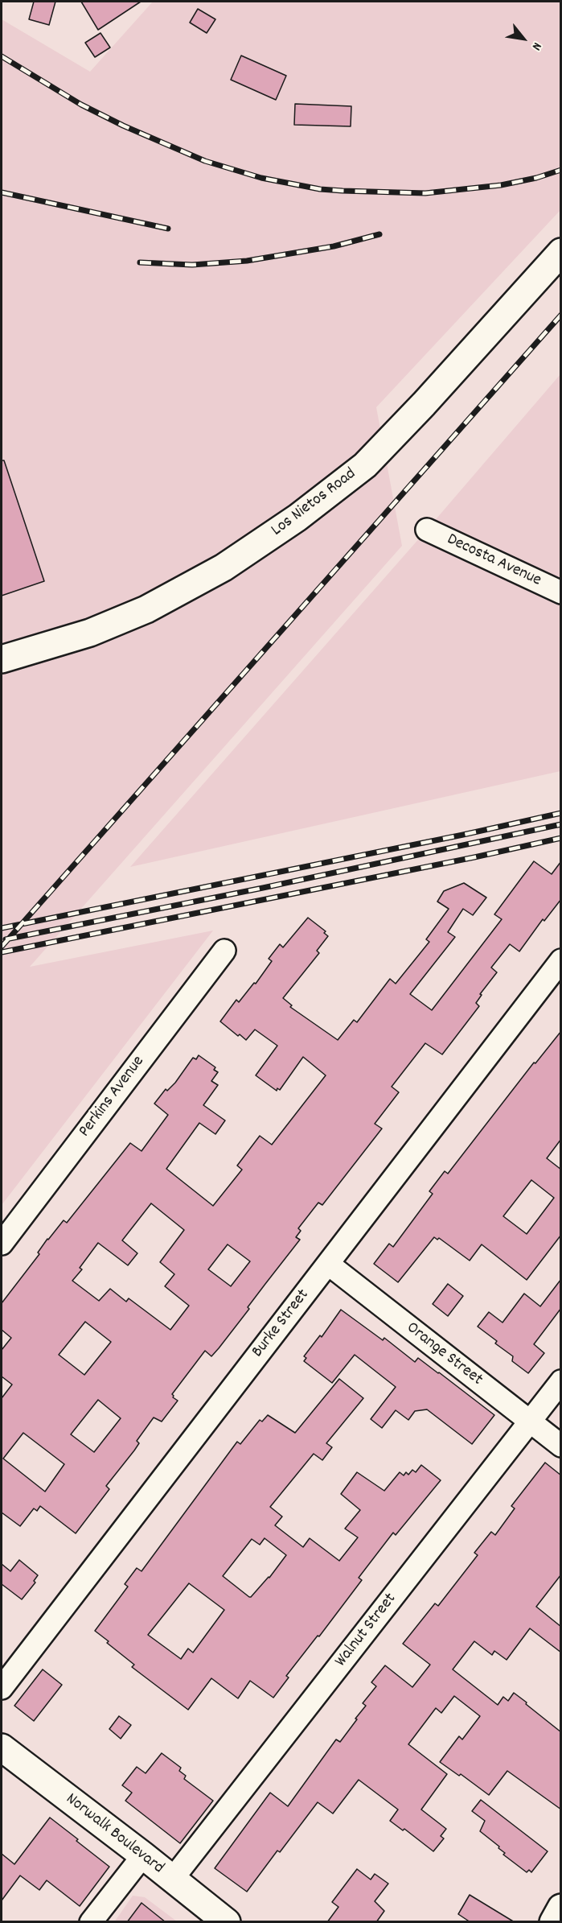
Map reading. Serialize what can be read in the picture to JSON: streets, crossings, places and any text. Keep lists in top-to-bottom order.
{
  "streets": {
    "street": [
      "Los Nietos Road",
      "Decosta Avenue",
      "Perkins Avenue",
      "Burke Street",
      "Orange Street",
      "Walnut Street",
      "Norwalk Boulevard"
    ]
  },
  "crossings": [
    ["Burke Street", "Orange Street"],
    ["Orange Street", "Walnut Street"],
    ["Walnut Street", "Norwalk Boulevard"]
  ],
  "north": "bottom right"
}
